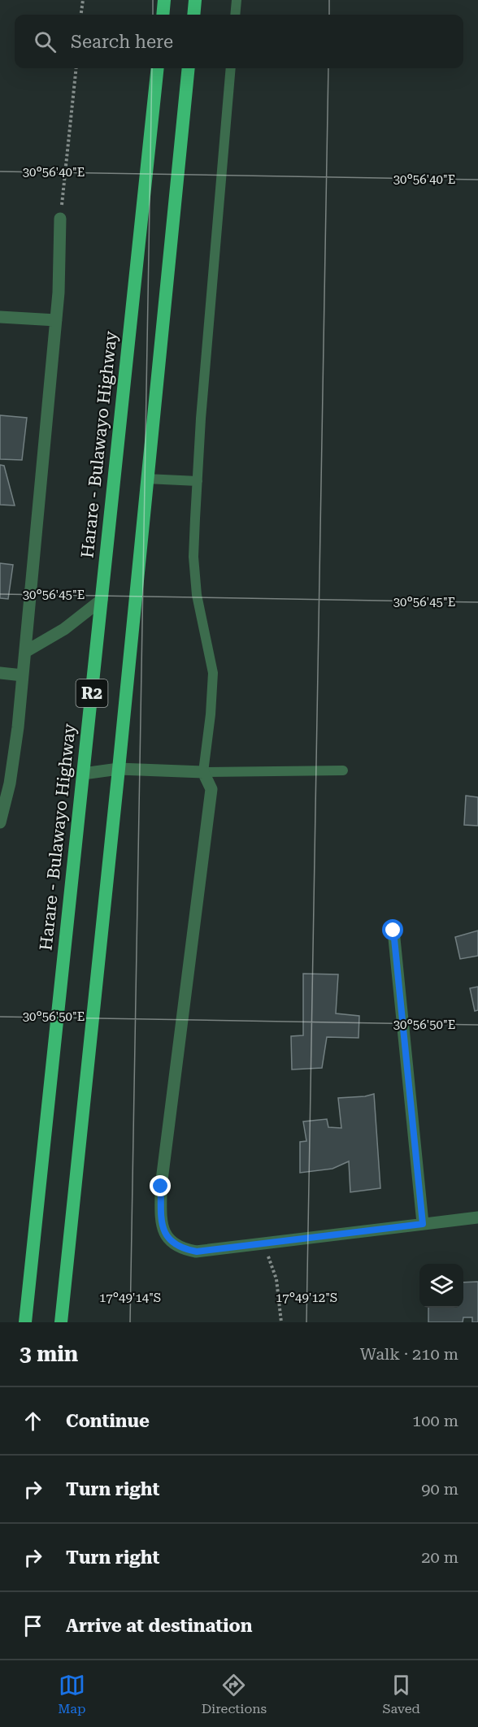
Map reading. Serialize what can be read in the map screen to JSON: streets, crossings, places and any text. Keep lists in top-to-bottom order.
{
  "streets": {
    "highway": ["Harare - Bulawayo Highway", "R2"]
  },
  "page": {
    "search": "Search here",
    "heading": ["3 min", "Walk · 210 m"],
    "list": [
      ["Continue", "100 m"],
      ["Turn right", "90 m"],
      ["Turn right", "20 m"],
      "Arrive at destination"
    ],
    "nav": ["Map", "Directions", "Saved"]
  },
  "coordinates": [
    "30°56'40\"E",
    "30°56'45\"E",
    "30°56'50\"E",
    "17°49'14\"S",
    "17°49'12\"S"
  ]
}
